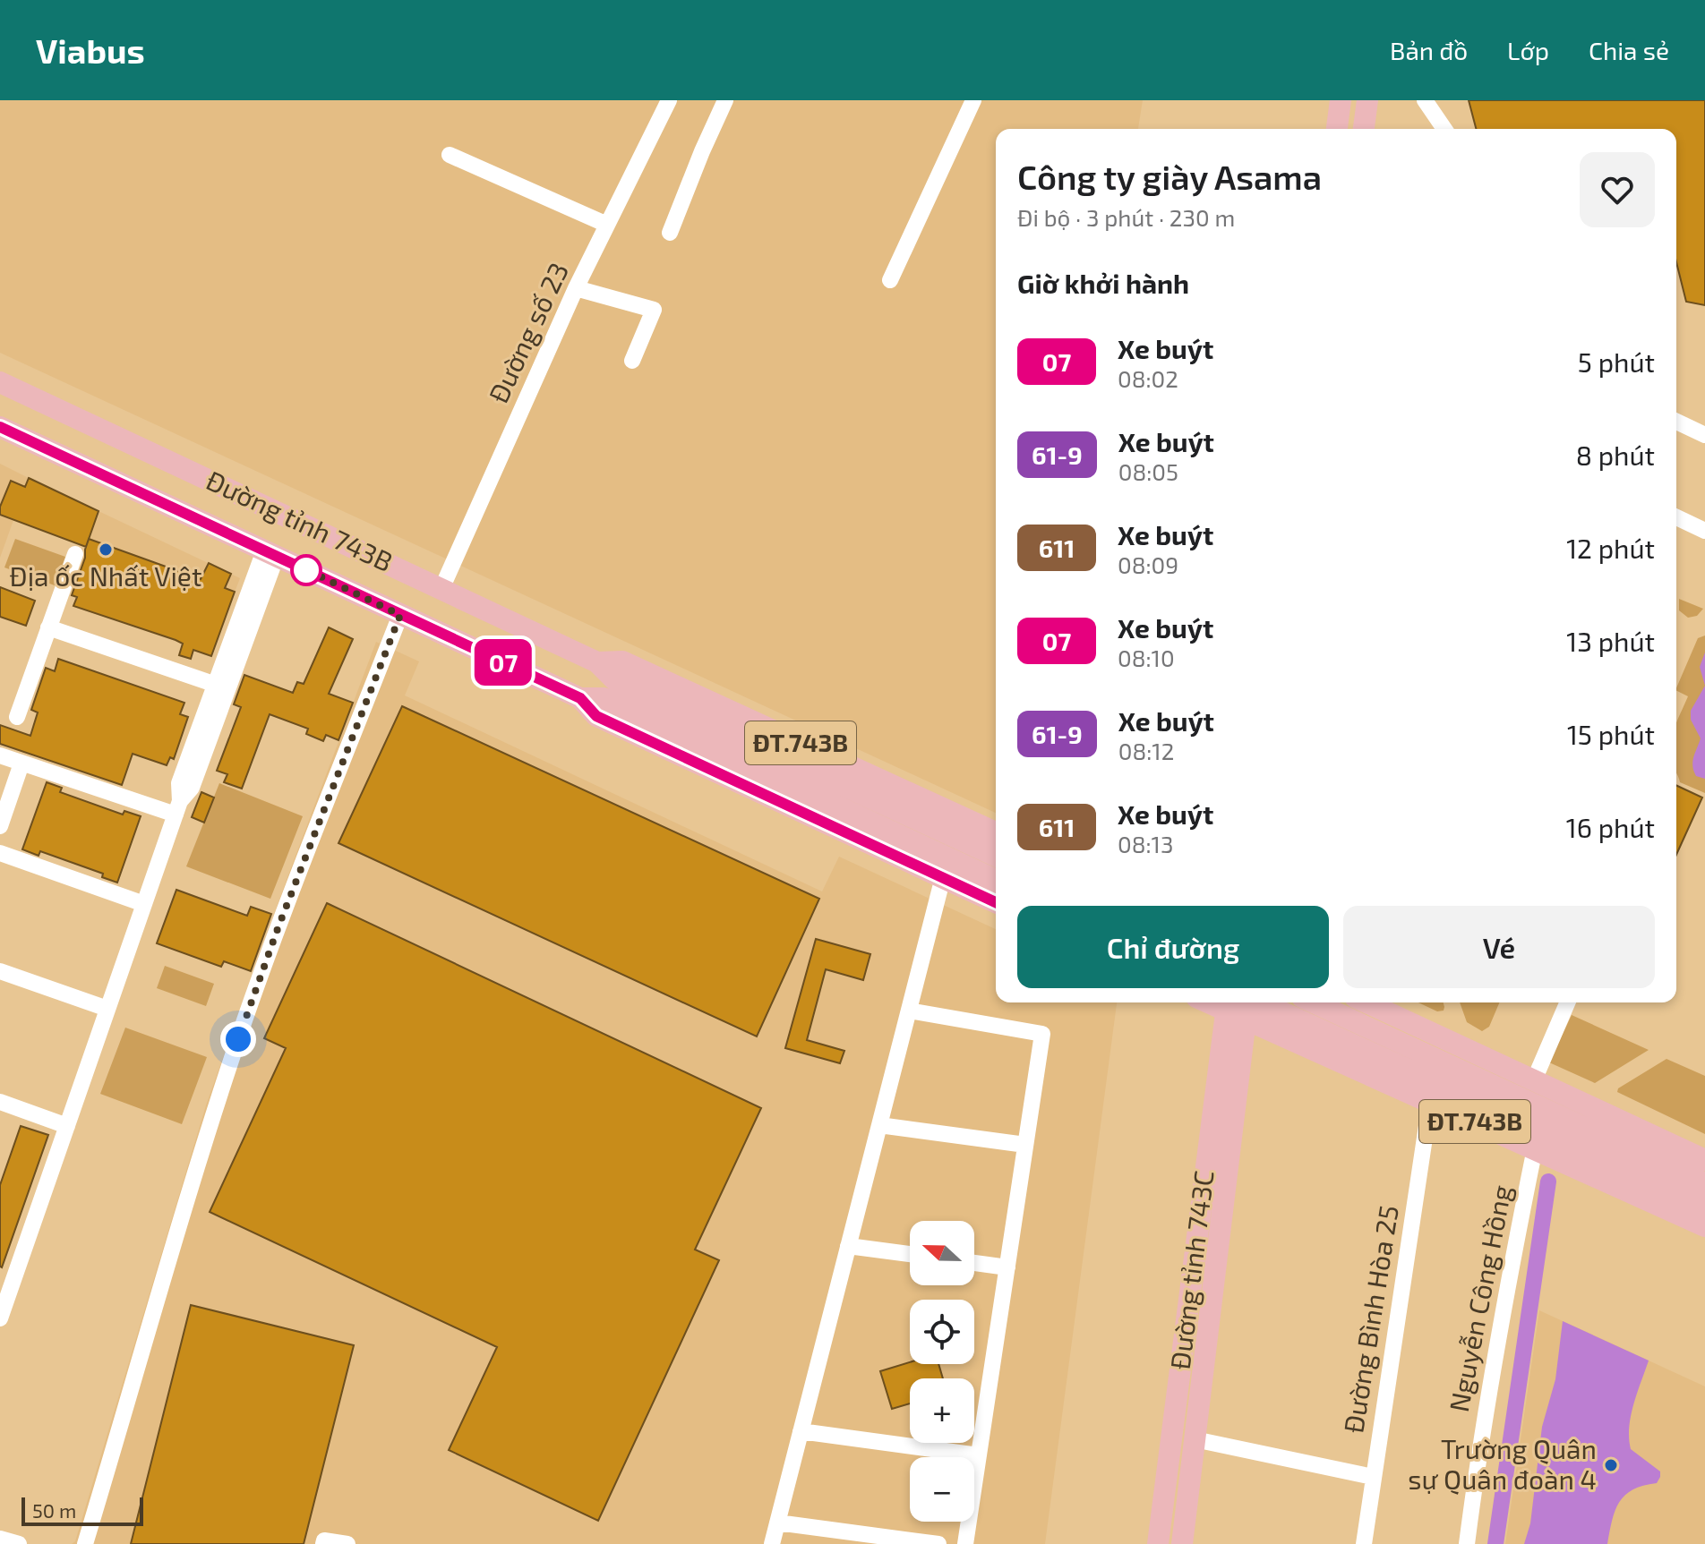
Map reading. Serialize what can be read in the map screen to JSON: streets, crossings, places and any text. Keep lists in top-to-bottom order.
{
  "streets": {
    "main road": ["Đường tỉnh 743B", "ĐT.743B", "Đường tỉnh 743C"],
    "street": ["Đường số 23", "Nguyễn Công Hồng", "Đường Bình Hòa 25"]
  },
  "crossings": [
    ["Đường số 23", "Đường tỉnh 743B"],
    ["Đường tỉnh 743B", "ĐT.743B"],
    ["ĐT.743B", "Đường tỉnh 743C"],
    ["ĐT.743B", "Nguyễn Công Hồng"],
    ["ĐT.743B", "Đường Bình Hòa 25"]
  ],
  "places": ["Địa ốc Nhất Việt", "Trường Quân sự Quân đoàn 4"],
  "lines": ["bus line 07"],
  "scale_bar": "50 m",
  "north": "left",
  "page": {
    "header": "Viabus",
    "nav": ["Bản đồ", "Lớp", "Chia sẻ"],
    "on_map": "07",
    "heading": [
      ["Công ty giày Asama", "Đi bộ · 3 phút · 230 m"],
      "Giờ khởi hành"
    ],
    "list": [
      {
        "mark": "07",
        "name": "Xe buýt",
        "note": "08:02",
        "value": "5 phút"
      },
      {
        "mark": "61-9",
        "name": "Xe buýt",
        "note": "08:05",
        "value": "8 phút"
      },
      {
        "mark": "611",
        "name": "Xe buýt",
        "note": "08:09",
        "value": "12 phút"
      },
      {
        "mark": "07",
        "name": "Xe buýt",
        "note": "08:10",
        "value": "13 phút"
      },
      {
        "mark": "61-9",
        "name": "Xe buýt",
        "note": "08:12",
        "value": "15 phút"
      },
      {
        "mark": "611",
        "name": "Xe buýt",
        "note": "08:13",
        "value": "16 phút"
      }
    ],
    "buttons": ["Chỉ đường", "Vé"],
    "map_buttons": ["+", "−"],
    "scale": "50 m"
  }
}
